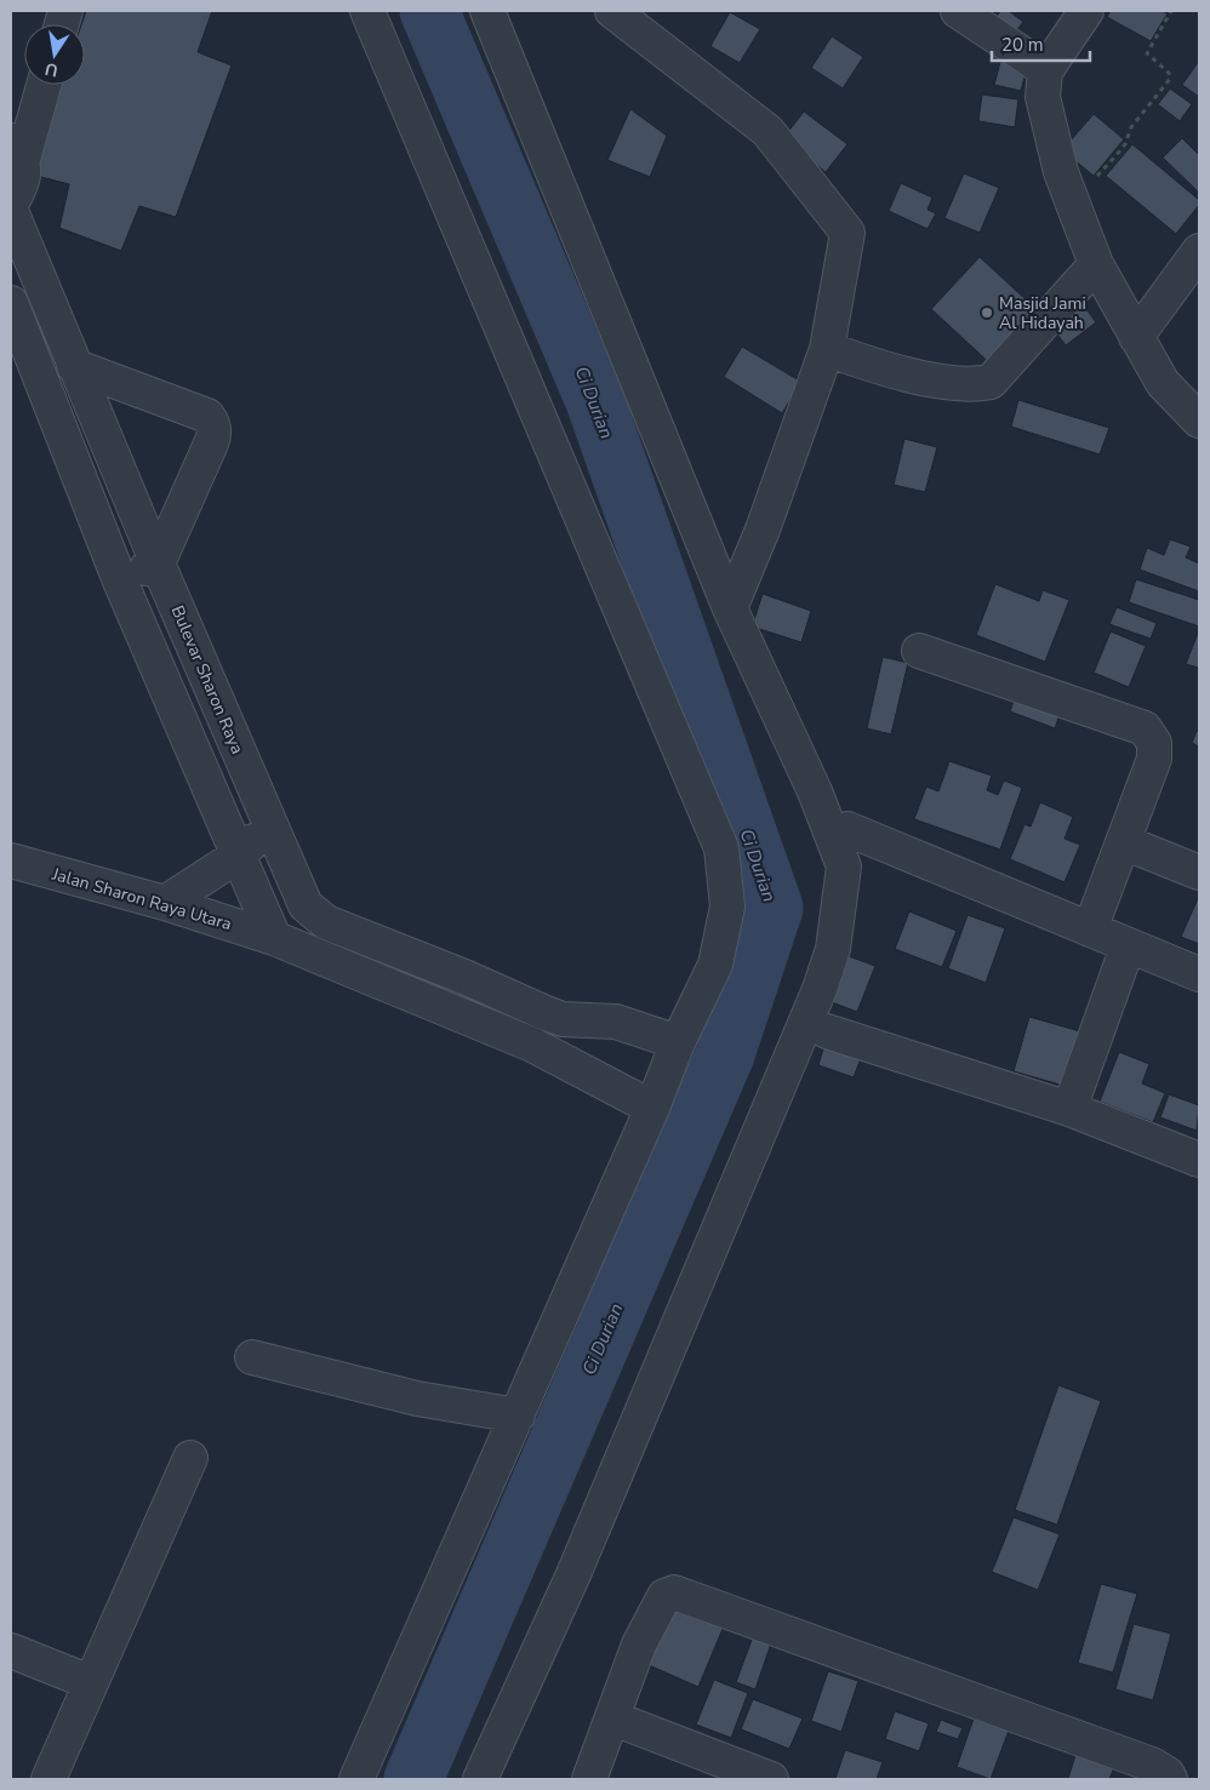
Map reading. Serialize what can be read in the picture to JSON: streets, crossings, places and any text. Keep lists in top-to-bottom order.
{
  "streets": {
    "street": ["Bulevar Sharon Raya", "Jalan Sharon Raya Utara"]
  },
  "water": ["Ci Durian"],
  "places": ["Masjid Jami Al Hidayah"],
  "scale_bar": "20 m",
  "north": "bottom"
}
